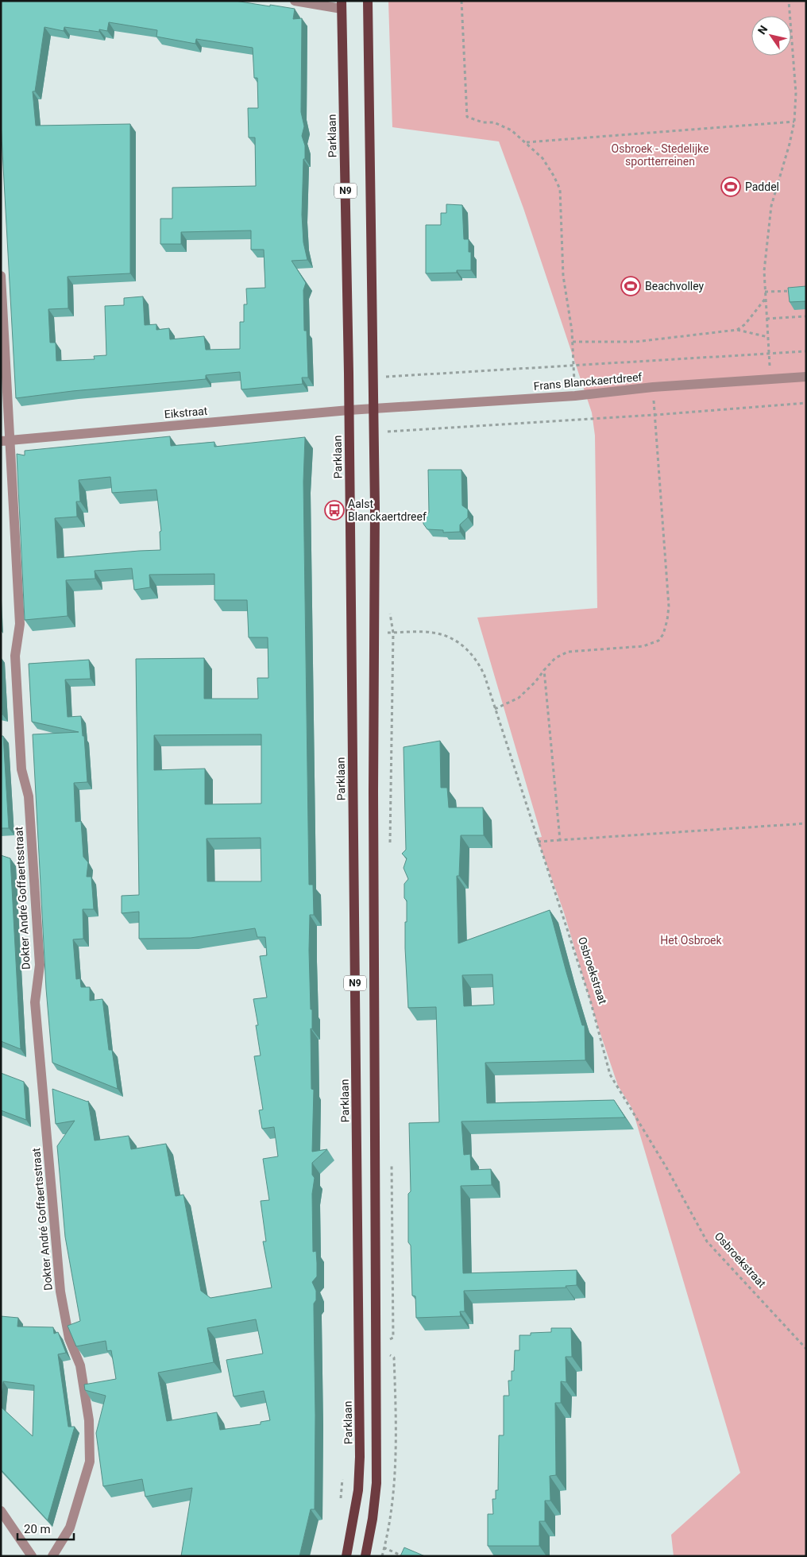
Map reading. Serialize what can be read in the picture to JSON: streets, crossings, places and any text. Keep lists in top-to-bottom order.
{
  "streets": {
    "main road": ["Parklaan", "N9"],
    "street": ["Frans Blanckaertdreef", "Eikstraat", "Dokter André Goffaertsstraat"],
    "path": ["Osbroekstraat"]
  },
  "crossings": [
    ["Parklaan", "Eikstraat"],
    ["N9", "Frans Blanckaertdreef"],
    ["N9", "Eikstraat"],
    ["N9", "Osbroekstraat"],
    ["Frans Blanckaertdreef", "Eikstraat"],
    ["Eikstraat", "Dokter André Goffaertsstraat"]
  ],
  "parks": ["Osbroek - Stedelijke sportterreinen", "Het Osbroek"],
  "places": {
    "sports": ["Paddel", "Beachvolley"],
    "bus stop": ["Aalst Blanckaertdreef"]
  },
  "scale_bar": "20 m",
  "north": "top left"
}
